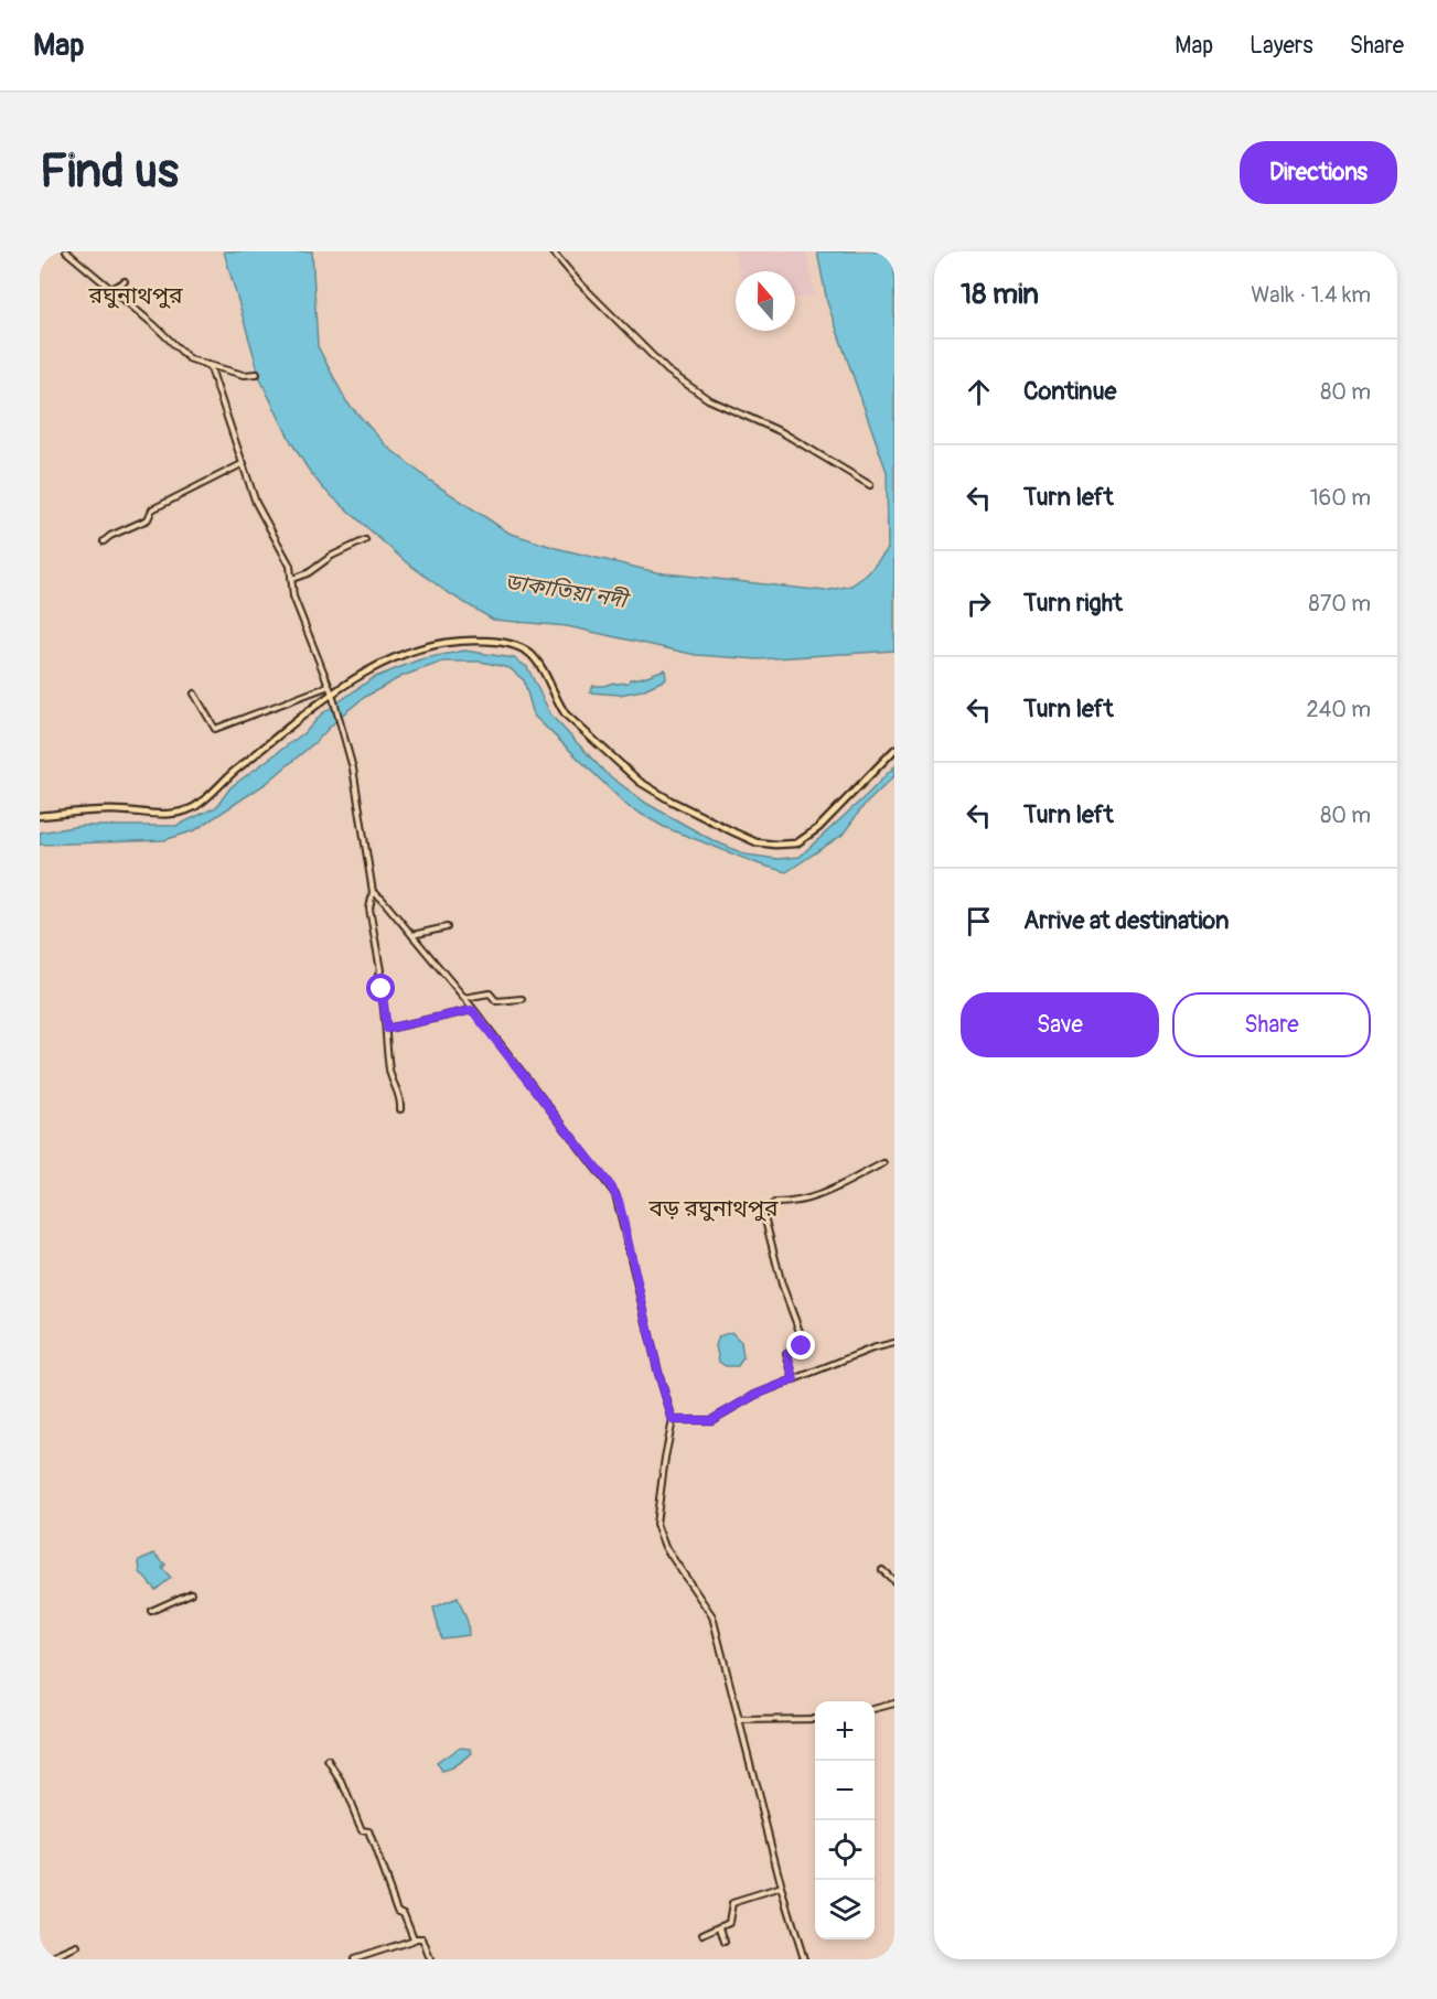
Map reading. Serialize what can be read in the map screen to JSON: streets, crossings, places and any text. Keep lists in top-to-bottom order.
{
  "districts": ["রঘুনাথপুর", "বড় রঘুনাথপুর"],
  "water": ["ডাকাতিয়া নদী"],
  "north": "top",
  "page": {
    "header": "Map",
    "nav": ["Map", "Layers", "Share"],
    "buttons": [
      "Directions",
      ["Save", "Share"]
    ],
    "title": "Find us",
    "heading": ["18 min", "Walk · 1.4 km"],
    "list": [
      ["Continue", "80 m"],
      ["Turn left", "160 m"],
      ["Turn right", "870 m"],
      ["Turn left", "240 m"],
      ["Turn left", "80 m"],
      "Arrive at destination"
    ],
    "map_buttons": ["+", "−"]
  }
}
